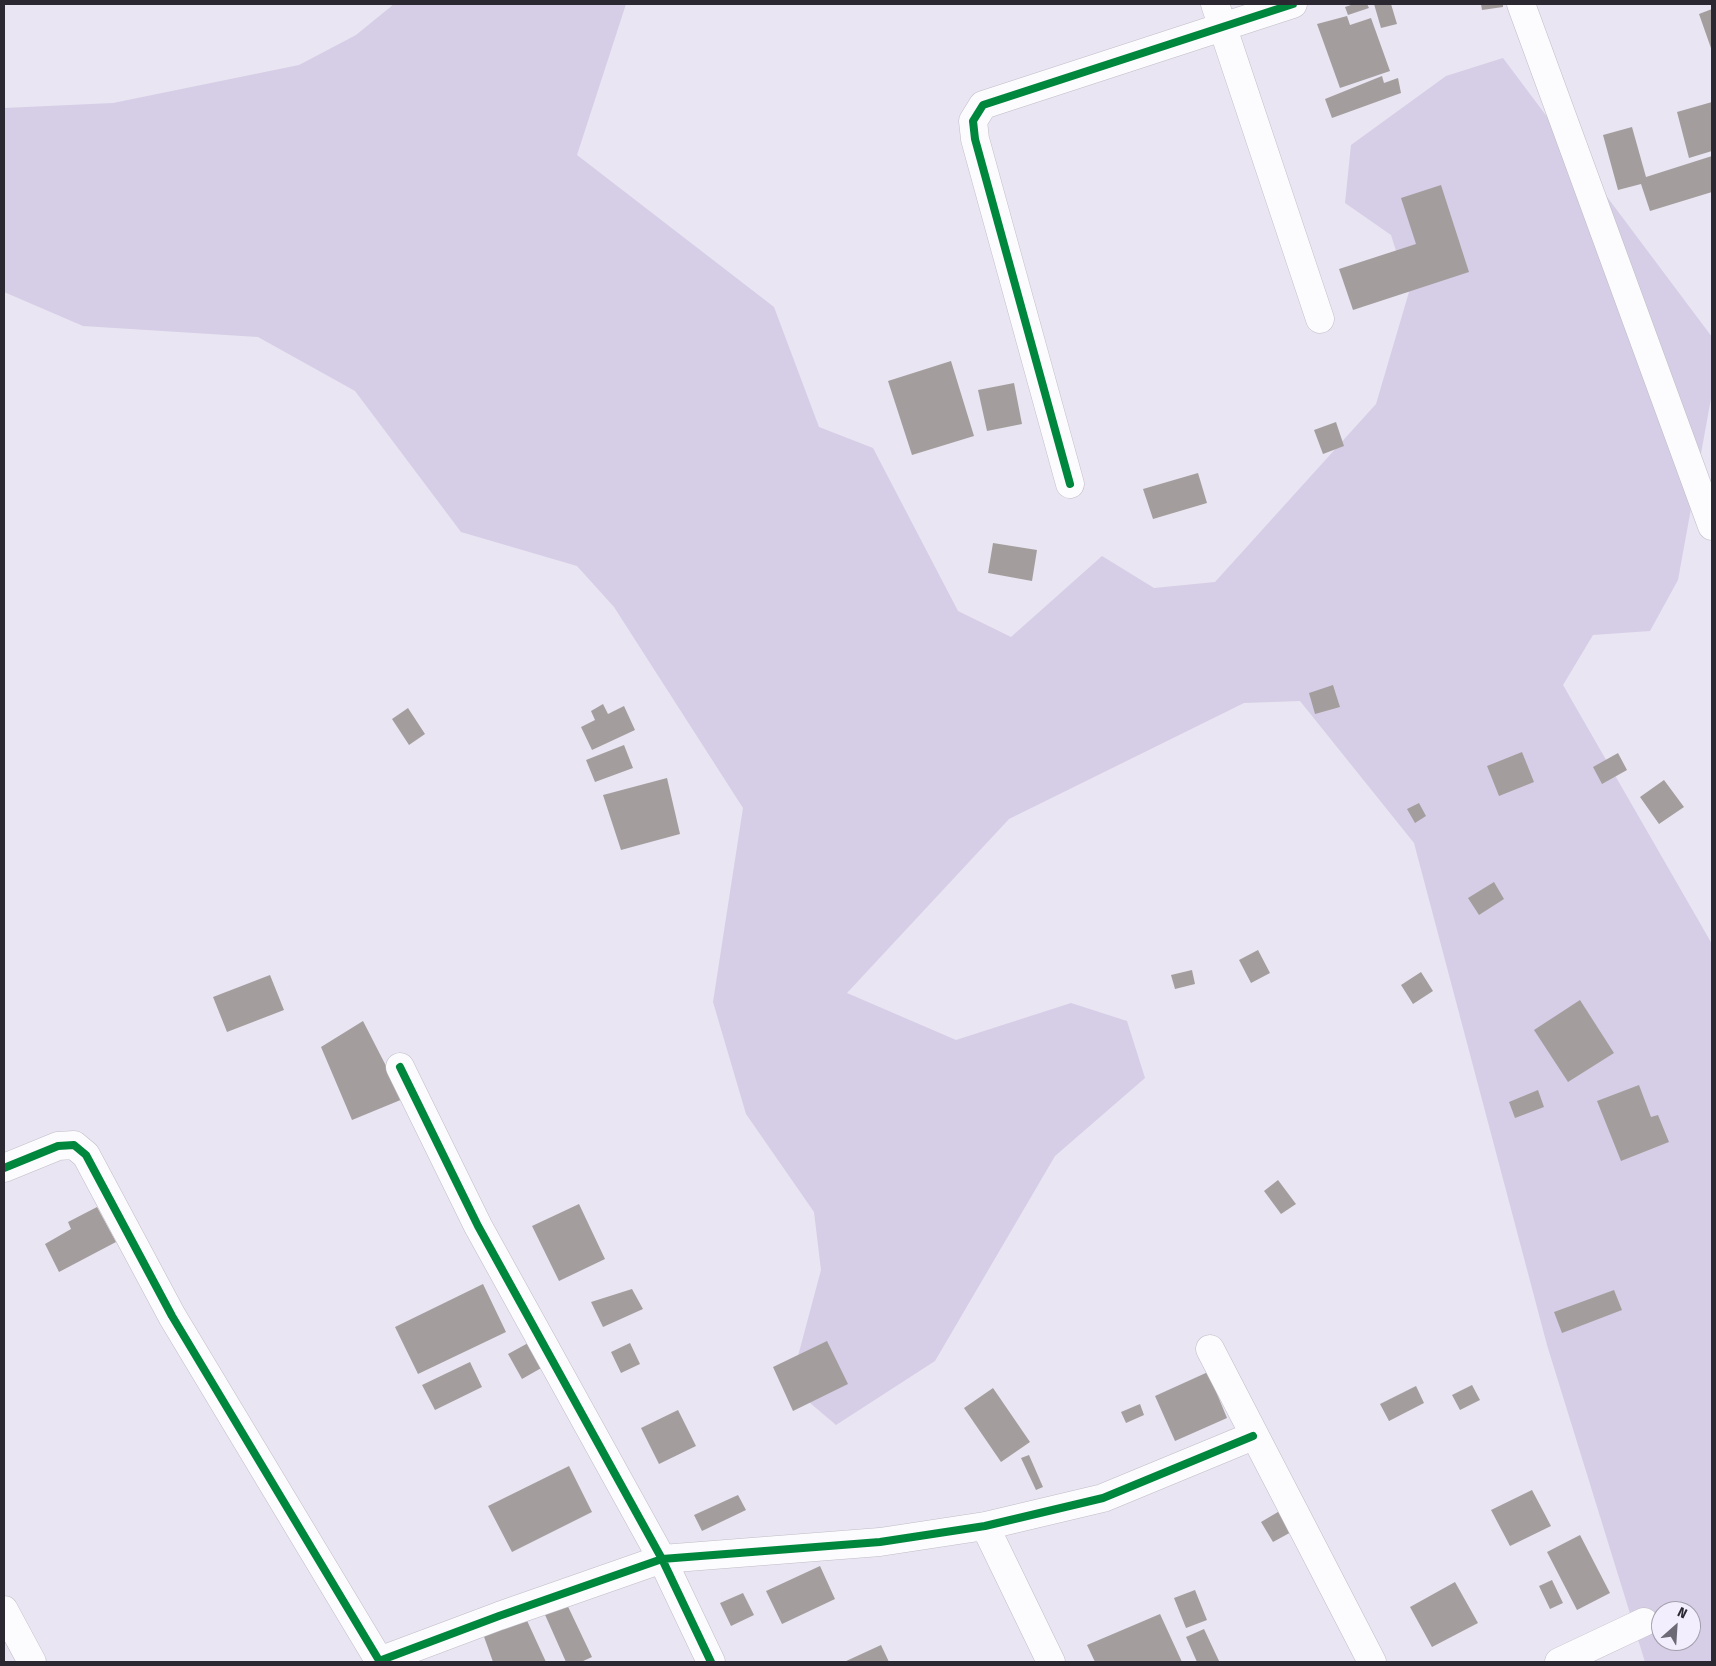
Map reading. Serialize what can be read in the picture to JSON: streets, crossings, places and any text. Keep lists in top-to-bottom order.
{
  "north": "top right"
}
